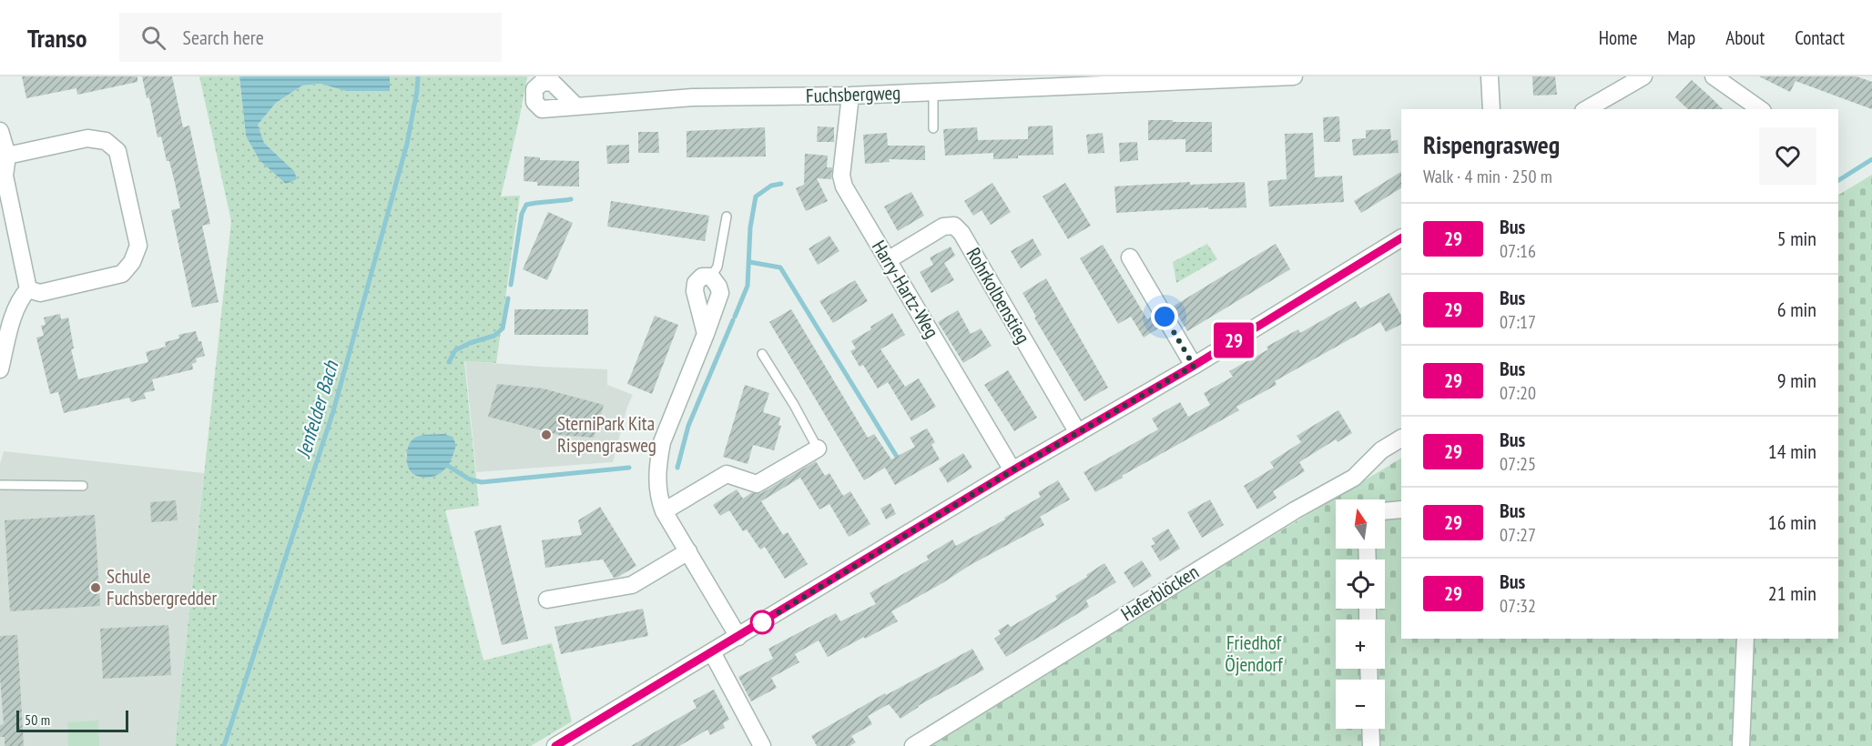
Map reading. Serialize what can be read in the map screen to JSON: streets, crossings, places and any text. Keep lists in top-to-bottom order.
{
  "streets": {
    "street": [
      "Fuchsbergweg",
      "Harry-Hartz-Weg",
      "Rohrkolbenstieg",
      "Haferblöcken"
    ]
  },
  "crossings": [
    ["Fuchsbergweg", "Harry-Hartz-Weg"],
    ["Harry-Hartz-Weg", "Rohrkolbenstieg"]
  ],
  "water": ["Jenfelder Bach"],
  "parks": ["Friedhof Öjendorf"],
  "places": ["SterniPark Kita Rispengrasweg", "Schule Fuchsbergredder"],
  "lines": ["bus line 29"],
  "scale_bar": "50 m",
  "north": "top",
  "page": {
    "header": "Transo",
    "search": "Search here",
    "nav": [
      "Home",
      "Map",
      "About",
      "Contact"
    ],
    "on_map": "29",
    "heading": ["Rispengrasweg", "Walk · 4 min · 250 m"],
    "list": [
      {
        "mark": "29",
        "name": "Bus",
        "note": "07:16",
        "value": "5 min"
      },
      {
        "mark": "29",
        "name": "Bus",
        "note": "07:17",
        "value": "6 min"
      },
      {
        "mark": "29",
        "name": "Bus",
        "note": "07:20",
        "value": "9 min"
      },
      {
        "mark": "29",
        "name": "Bus",
        "note": "07:25",
        "value": "14 min"
      },
      {
        "mark": "29",
        "name": "Bus",
        "note": "07:27",
        "value": "16 min"
      },
      {
        "mark": "29",
        "name": "Bus",
        "note": "07:32",
        "value": "21 min"
      }
    ],
    "map_buttons": ["+", "−"],
    "scale": "50 m"
  }
}
